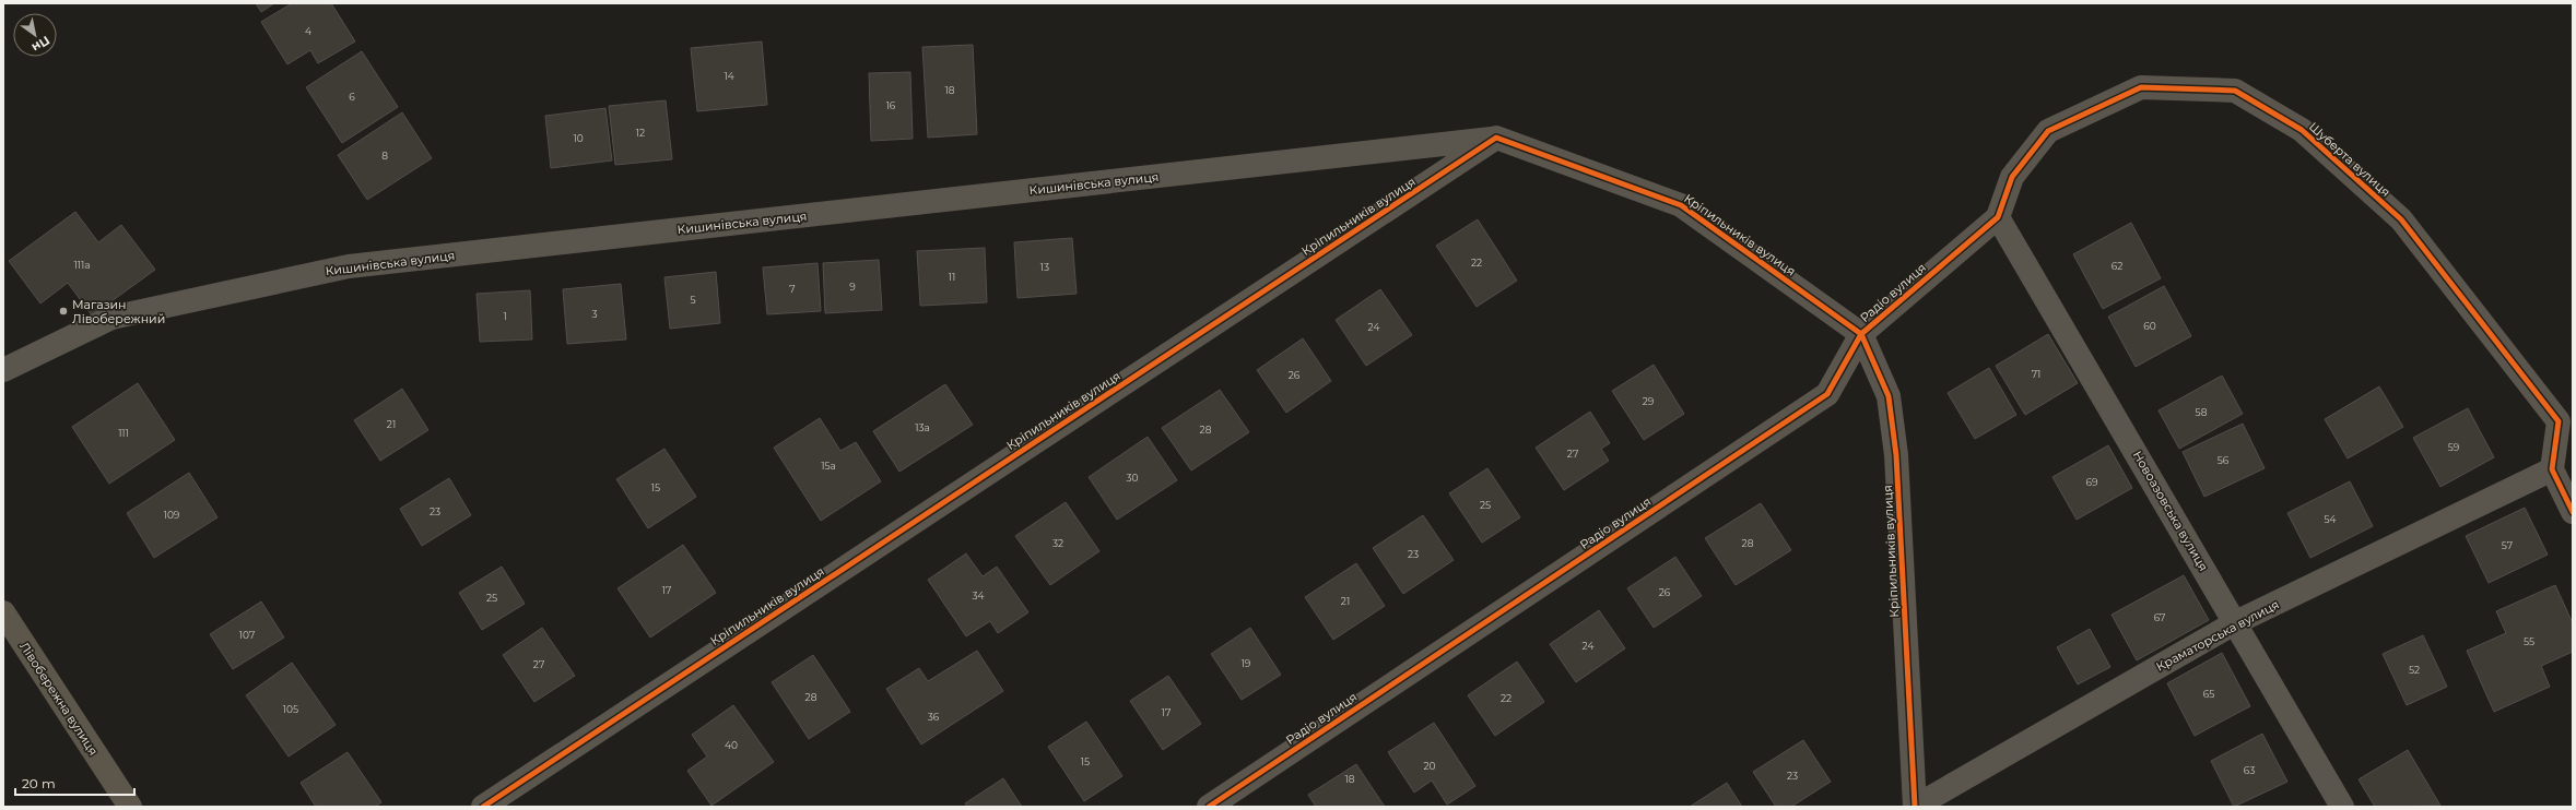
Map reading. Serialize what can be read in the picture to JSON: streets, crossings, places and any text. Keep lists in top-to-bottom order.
{
  "streets": {
    "main road": ["Лівобережна вулиця"],
    "street": [
      "Шуберта вулиця",
      "Кишинівська вулиця",
      "Кріпильників вулиця",
      "Радіо вулиця",
      "Новоазовська вулиця",
      "Краматорська вулиця"
    ]
  },
  "crossings": [
    ["Шуберта вулиця", "Радіо вулиця"],
    ["Шуберта вулиця", "Новоазовська вулиця"],
    ["Шуберта вулиця", "Краматорська вулиця"],
    ["Кишинівська вулиця", "Кріпильників вулиця"],
    ["Кріпильників вулиця", "Радіо вулиця"],
    ["Кріпильників вулиця", "Краматорська вулиця"],
    ["Радіо вулиця", "Новоазовська вулиця"],
    ["Новоазовська вулиця", "Краматорська вулиця"]
  ],
  "places": ["Магазин Лівобережний"],
  "house_numbers": [
    "4",
    "14",
    "18",
    "6",
    "16",
    "12",
    "10",
    "8",
    "22",
    "111а",
    "62",
    "13",
    "11",
    "9",
    "7",
    "5",
    "3",
    "1",
    "60",
    "24",
    "71",
    "26",
    "29",
    "58",
    "21",
    "13а",
    "28",
    "111",
    "59",
    "27",
    "56",
    "15а",
    "30",
    "69",
    "15",
    "25",
    "23",
    "109",
    "54",
    "32",
    "28",
    "57",
    "23",
    "17",
    "26",
    "34",
    "25",
    "21",
    "67",
    "107",
    "55",
    "24",
    "19",
    "27",
    "52",
    "65",
    "28",
    "22",
    "105",
    "17",
    "36",
    "40",
    "15",
    "20",
    "63",
    "23",
    "18"
  ],
  "scale_bar": "20 m",
  "north": "bottom right"
}
